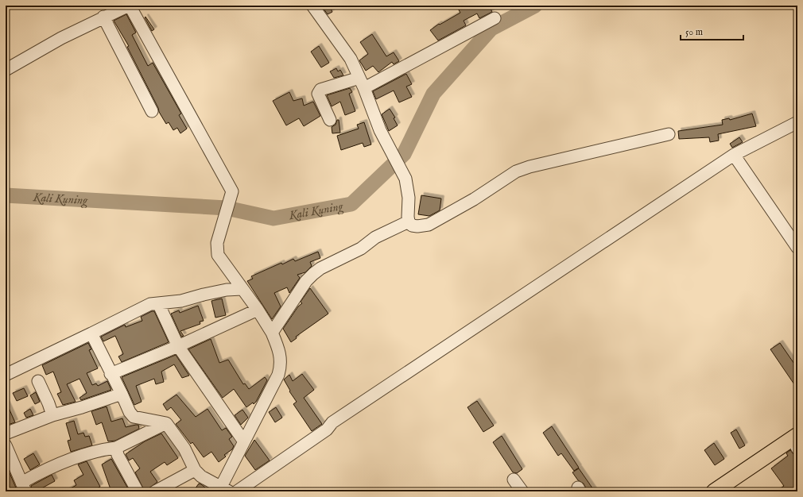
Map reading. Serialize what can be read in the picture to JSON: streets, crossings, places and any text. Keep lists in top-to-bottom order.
{
  "water": ["Kali Kuning"],
  "scale_bar": "50 m"
}
